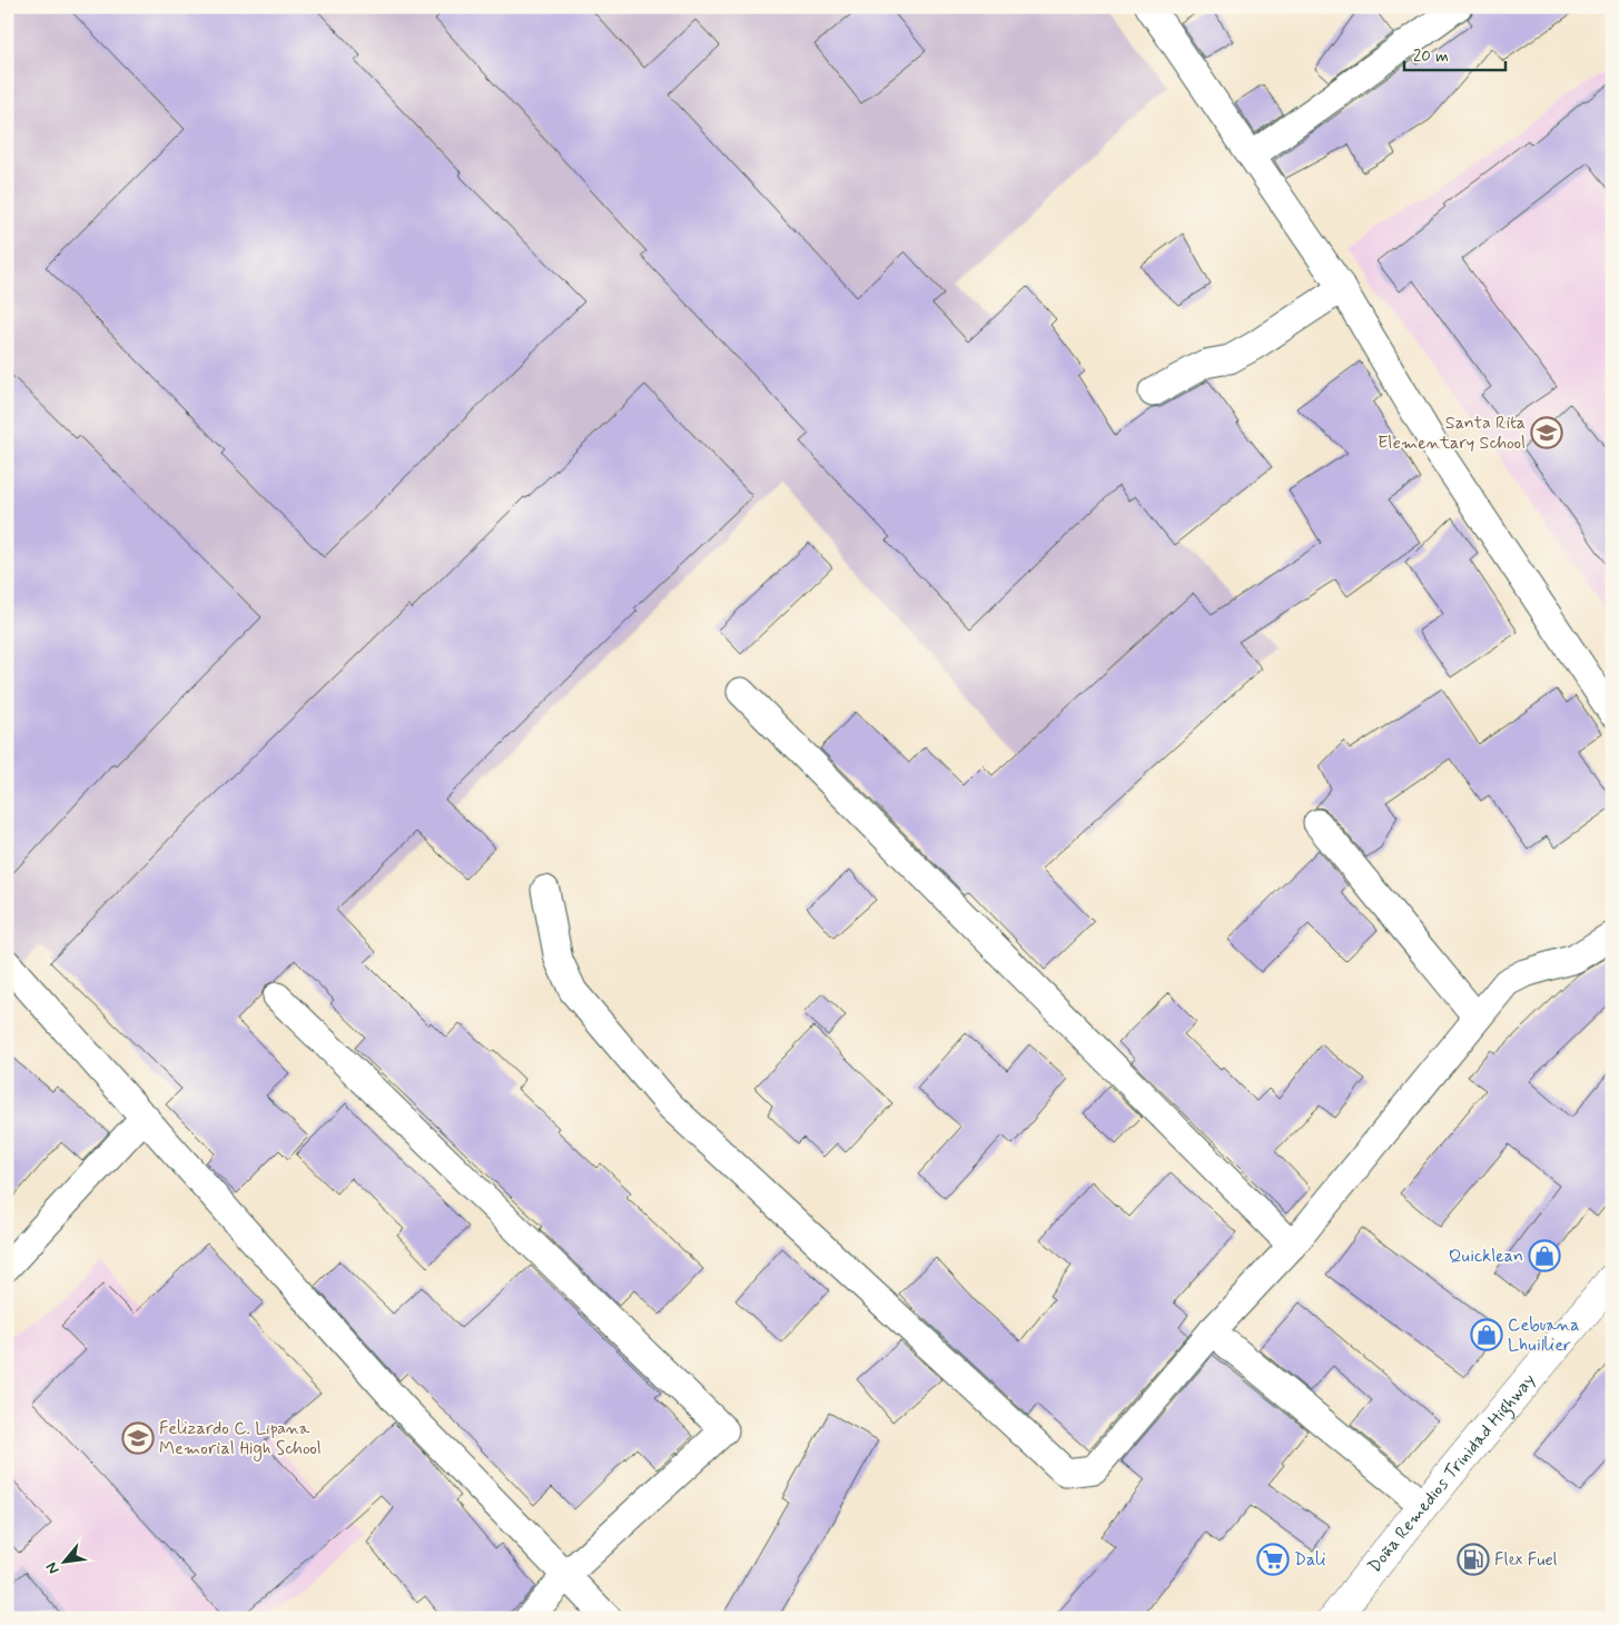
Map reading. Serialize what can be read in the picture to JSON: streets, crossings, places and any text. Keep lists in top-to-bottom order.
{
  "streets": {
    "highway": ["Doña Remedios Trinidad Highway"]
  },
  "places": {
    "school or university": ["Santa Rita Elementary School", "Felizardo C. Lipana Memorial High School"],
    "shop": ["Quicklean", "Cebuana Lhuillier"],
    "supermarket": ["Dali"],
    "fuel station": ["Flex Fuel"]
  },
  "scale_bar": "20 m",
  "north": "bottom left"
}
